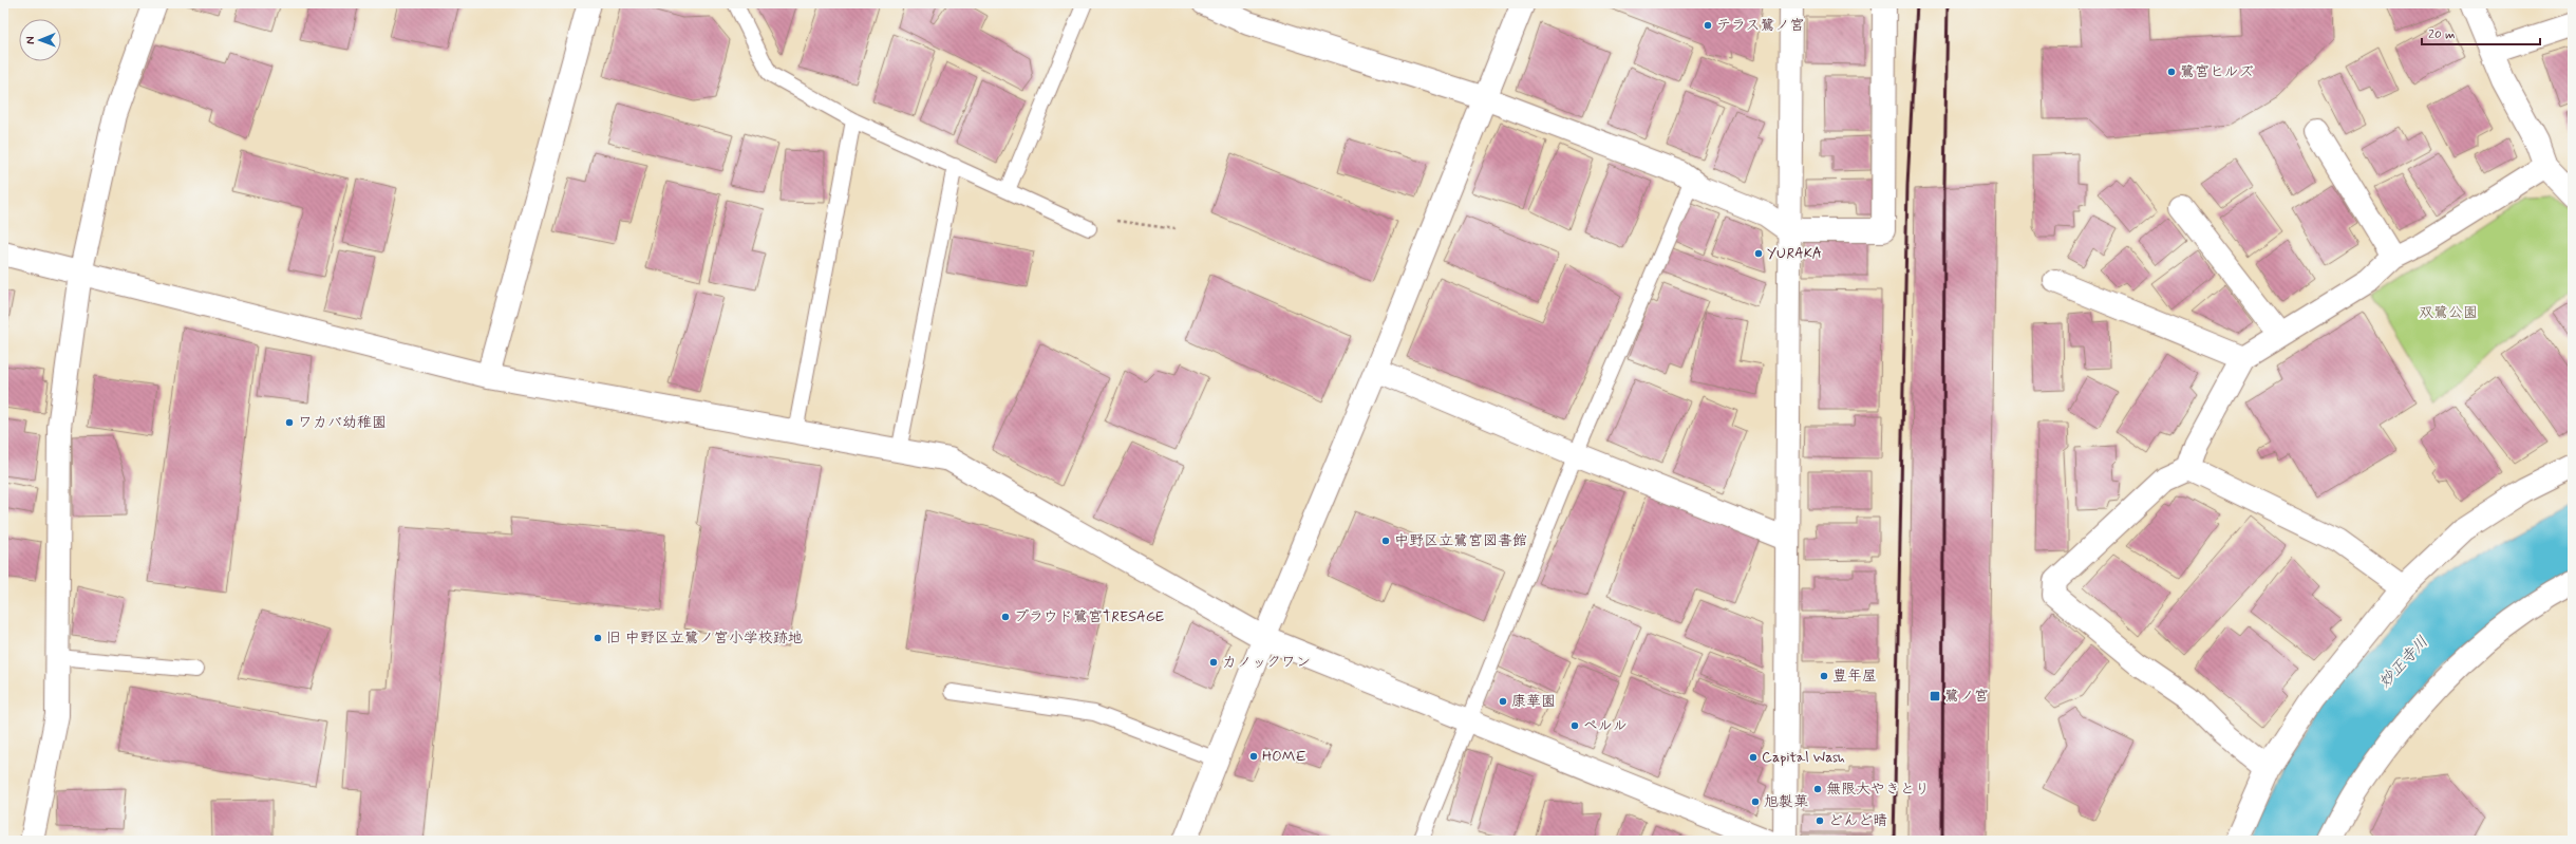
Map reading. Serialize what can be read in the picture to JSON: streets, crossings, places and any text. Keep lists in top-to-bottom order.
{
  "water": ["妙正寺川"],
  "parks": ["双鷺公園"],
  "places": {
    "other": [
      "テラス鷺ノ宮",
      "鷺宮ヒルズ",
      "YURAKA",
      "ワカバ幼稚園",
      "中野区立鷺宮図書館",
      "プラウド鷺宮TRESAGE",
      "旧 中野区立鷺ノ宮小学校跡地",
      "カノックワン",
      "豊年屋",
      "康華園",
      "ペルル",
      "HOME",
      "Capital Wash",
      "無限大やきとり",
      "旭製菓",
      "どんど晴"
    ],
    "transit": ["鷺ノ宮"]
  },
  "scale_bar": "20 m",
  "north": "left"
}
